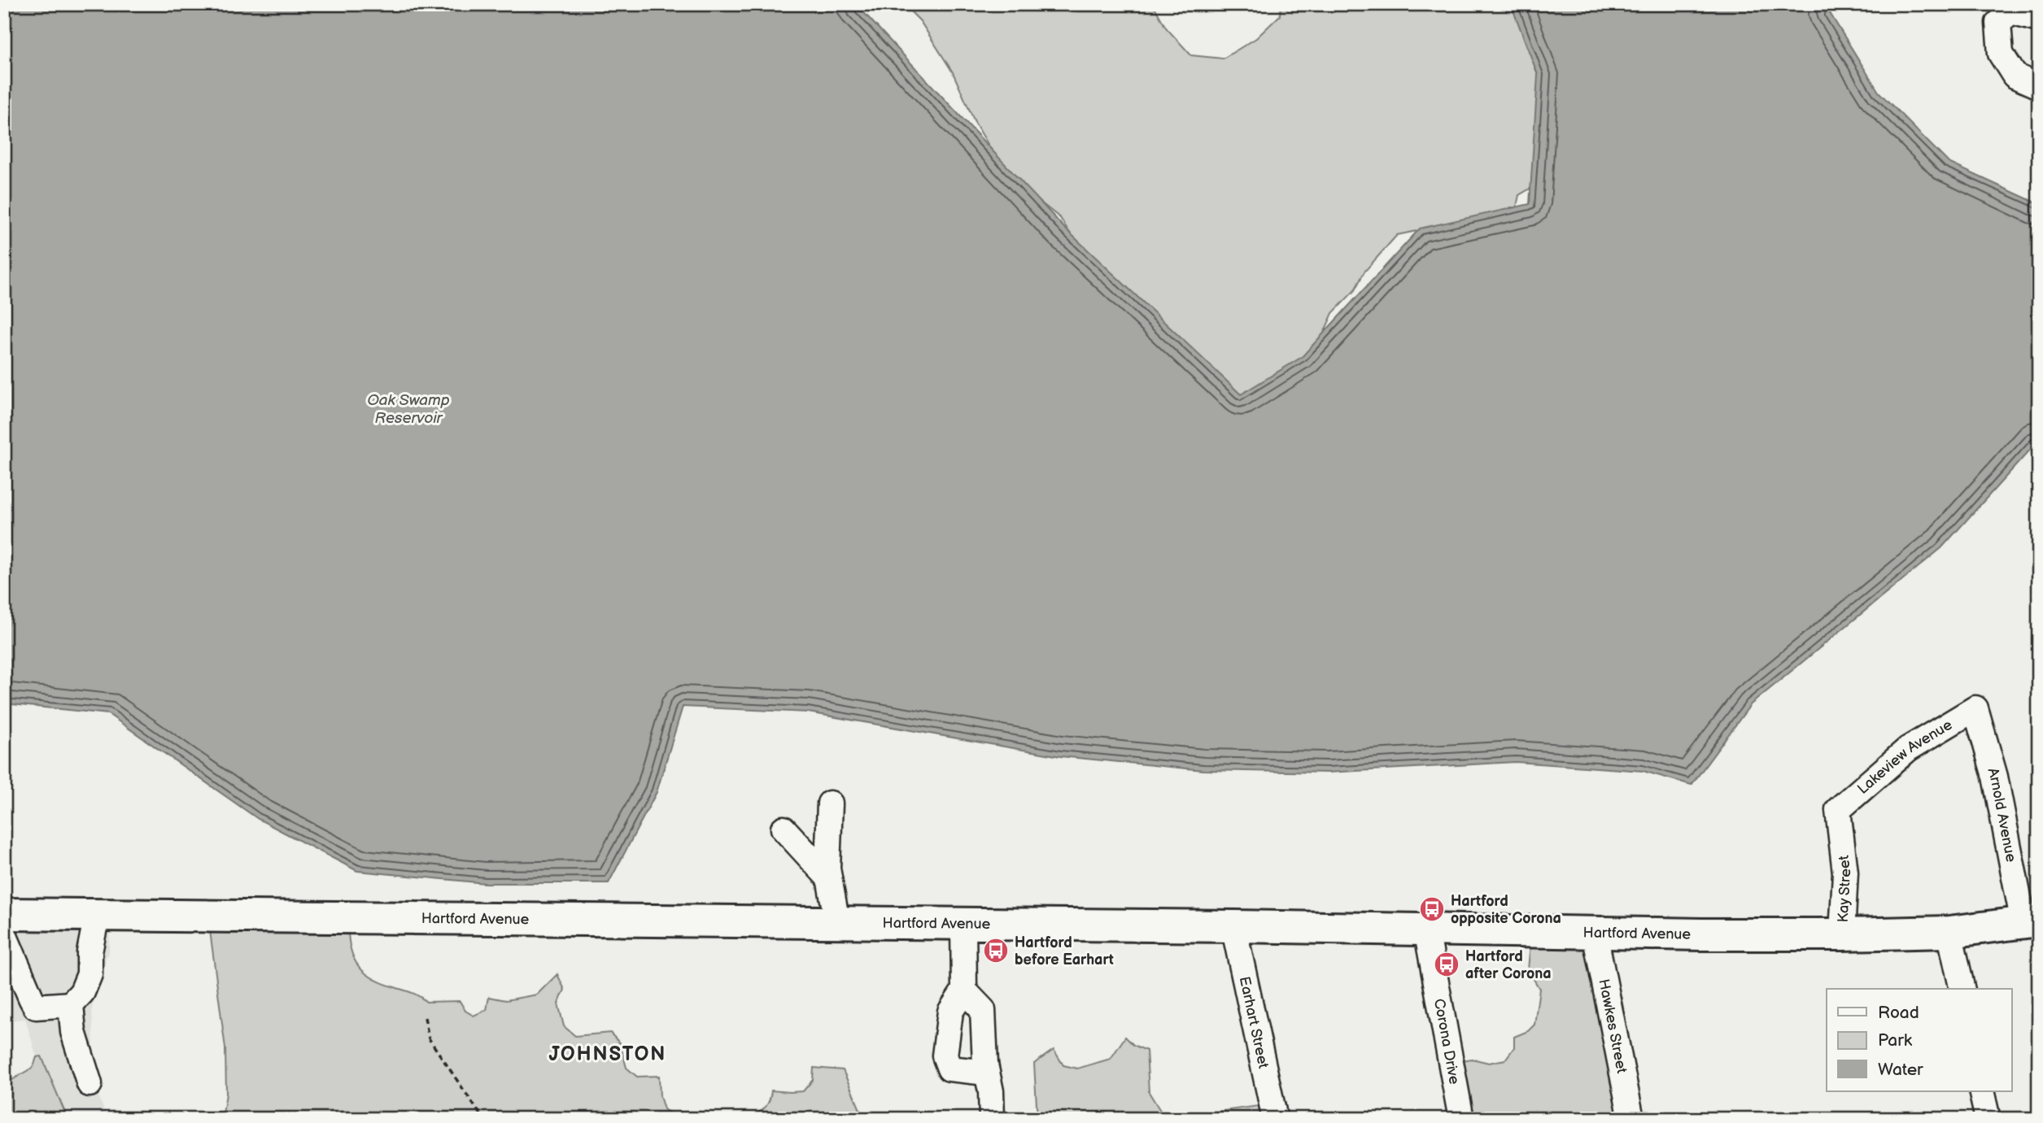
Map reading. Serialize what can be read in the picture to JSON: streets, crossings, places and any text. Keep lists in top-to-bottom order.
{
  "streets": {
    "highway": ["Hartford Avenue"],
    "street": [
      "Lakeview Avenue",
      "Arnold Avenue",
      "Kay Street",
      "Earhart Street",
      "Hawkes Street",
      "Corona Drive"
    ]
  },
  "crossings": [
    ["Lakeview Avenue", "Arnold Avenue"],
    ["Lakeview Avenue", "Kay Street"],
    ["Arnold Avenue", "Hartford Avenue"],
    ["Kay Street", "Hartford Avenue"],
    ["Hartford Avenue", "Earhart Street"],
    ["Hartford Avenue", "Hawkes Street"],
    ["Hartford Avenue", "Corona Drive"]
  ],
  "districts": ["JOHNSTON"],
  "water": ["Oak Swamp Reservoir"],
  "places": {
    "bus stop": ["Hartford opposite Corona", "Hartford before Earhart", "Hartford after Corona"]
  },
  "legend": ["Road", "Park", "Water"]
}
